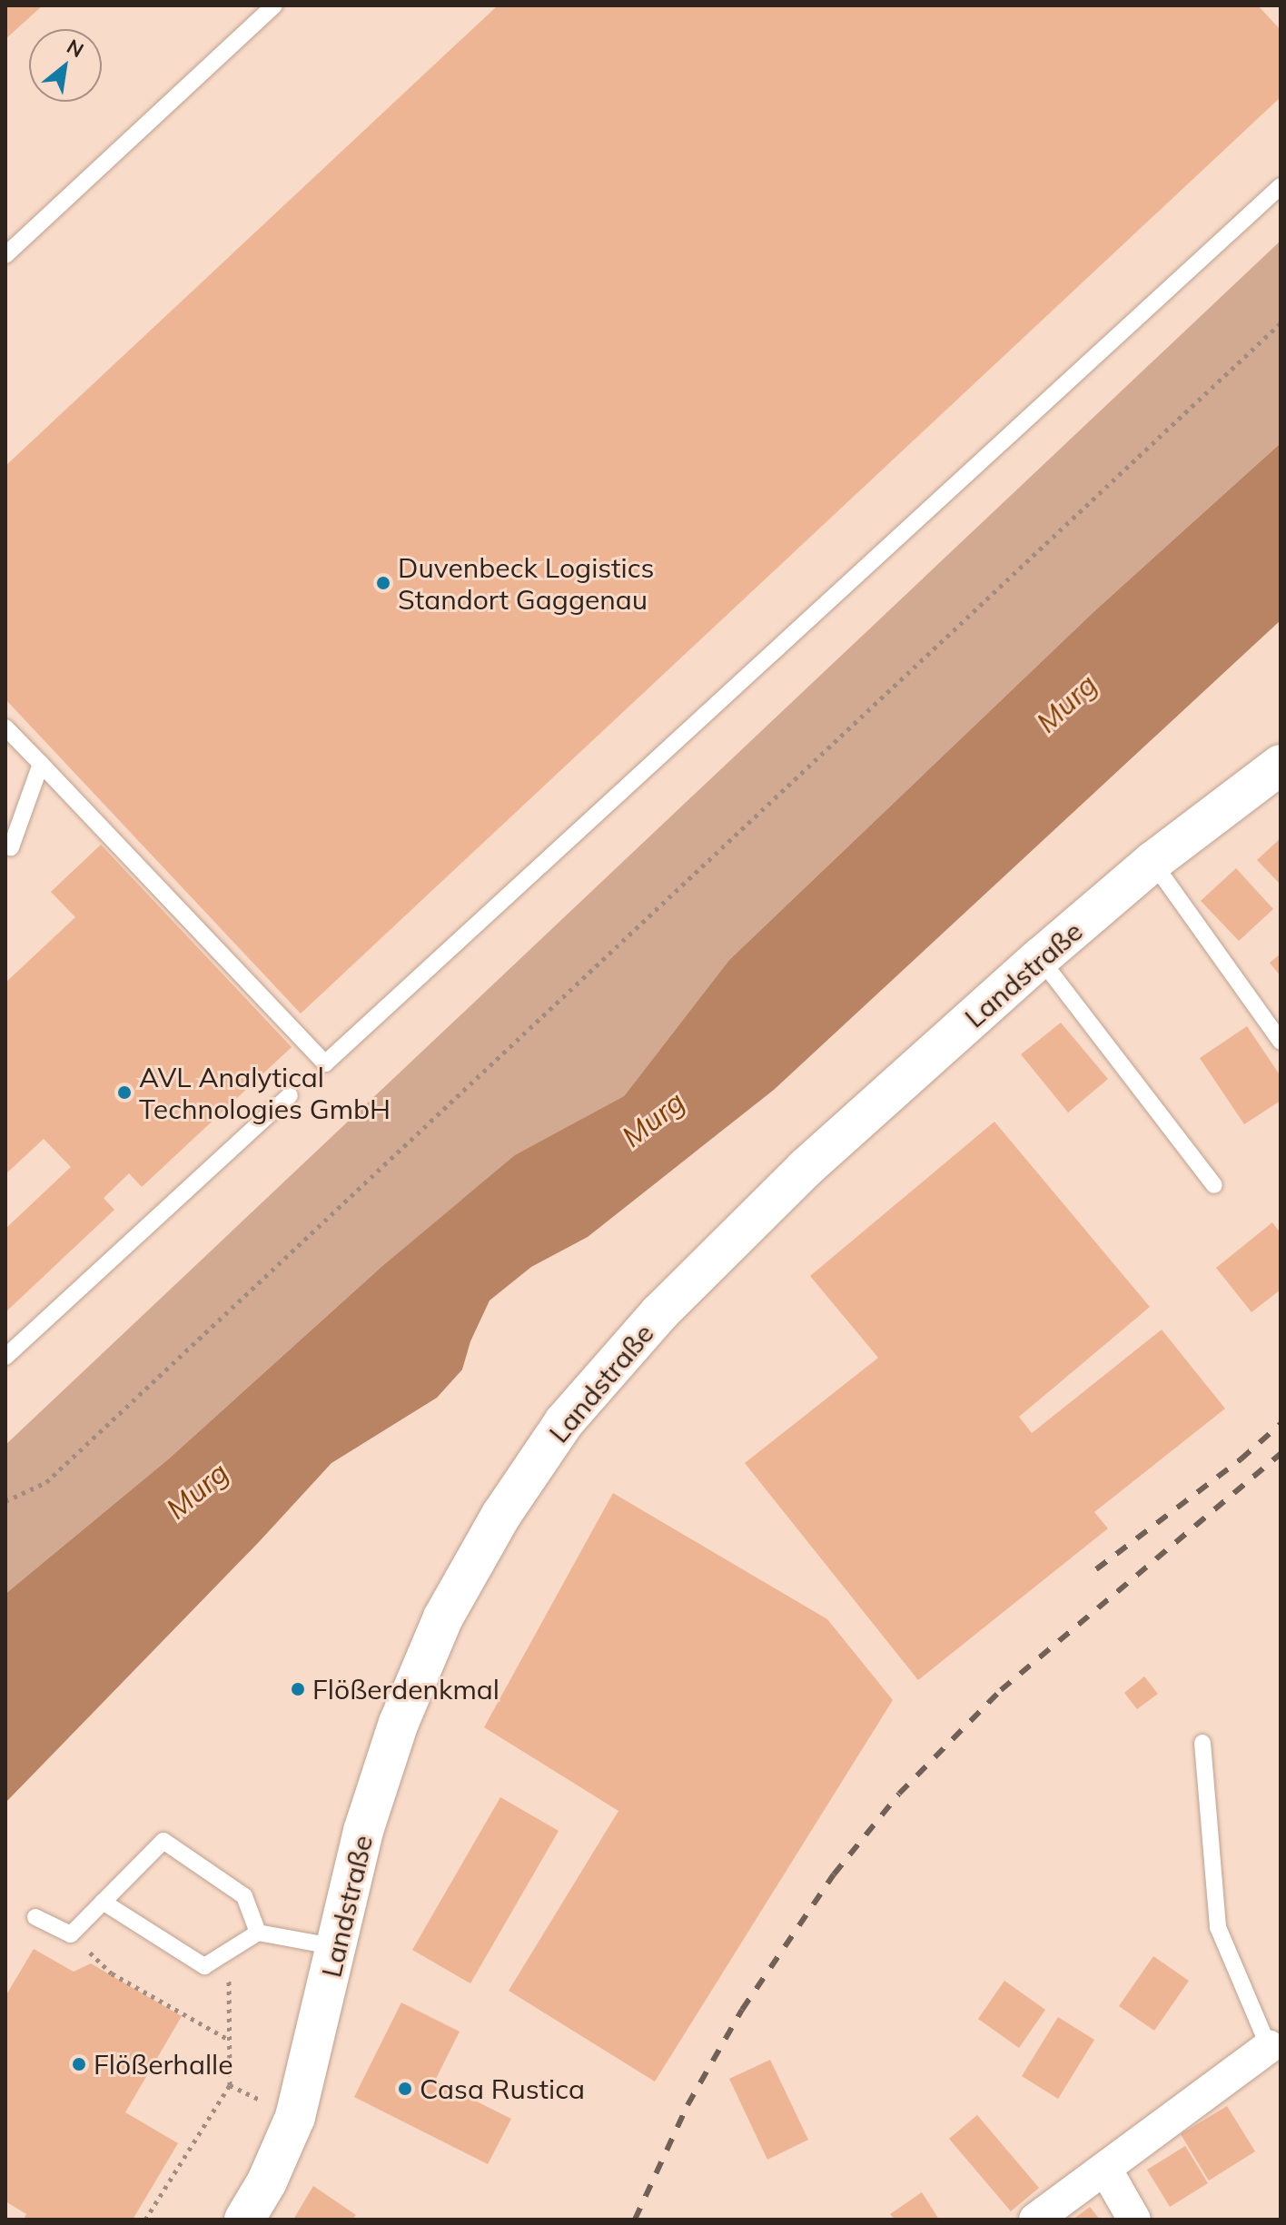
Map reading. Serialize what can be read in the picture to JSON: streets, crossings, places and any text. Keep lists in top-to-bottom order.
{
  "streets": {
    "street": ["Landstraße"]
  },
  "water": ["Murg"],
  "places": [
    "Duvenbeck Logistics Standort Gaggenau",
    "AVL Analytical Technologies GmbH",
    "Flößerdenkmal",
    "Flößerhalle",
    "Casa Rustica"
  ],
  "north": "top right"
}
